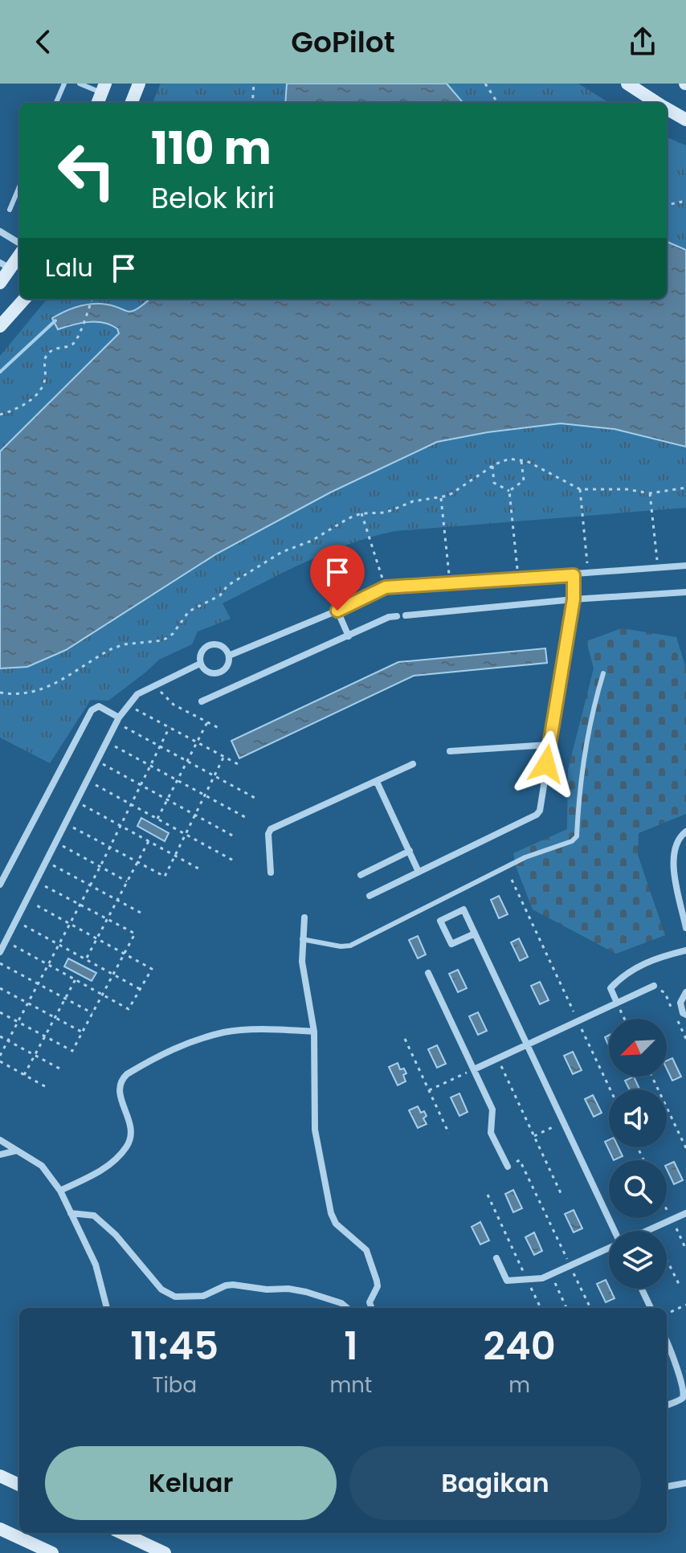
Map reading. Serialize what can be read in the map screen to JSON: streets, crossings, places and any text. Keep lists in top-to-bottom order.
{
  "north": "bottom left",
  "page": {
    "header": "GoPilot",
    "turn": ["110 m", "Belok kiri"],
    "then": "Lalu",
    "eta": [
      "11:45",
      "Tiba",
      "1",
      "mnt",
      "240",
      "m"
    ],
    "buttons": ["Keluar", "Bagikan"]
  }
}
